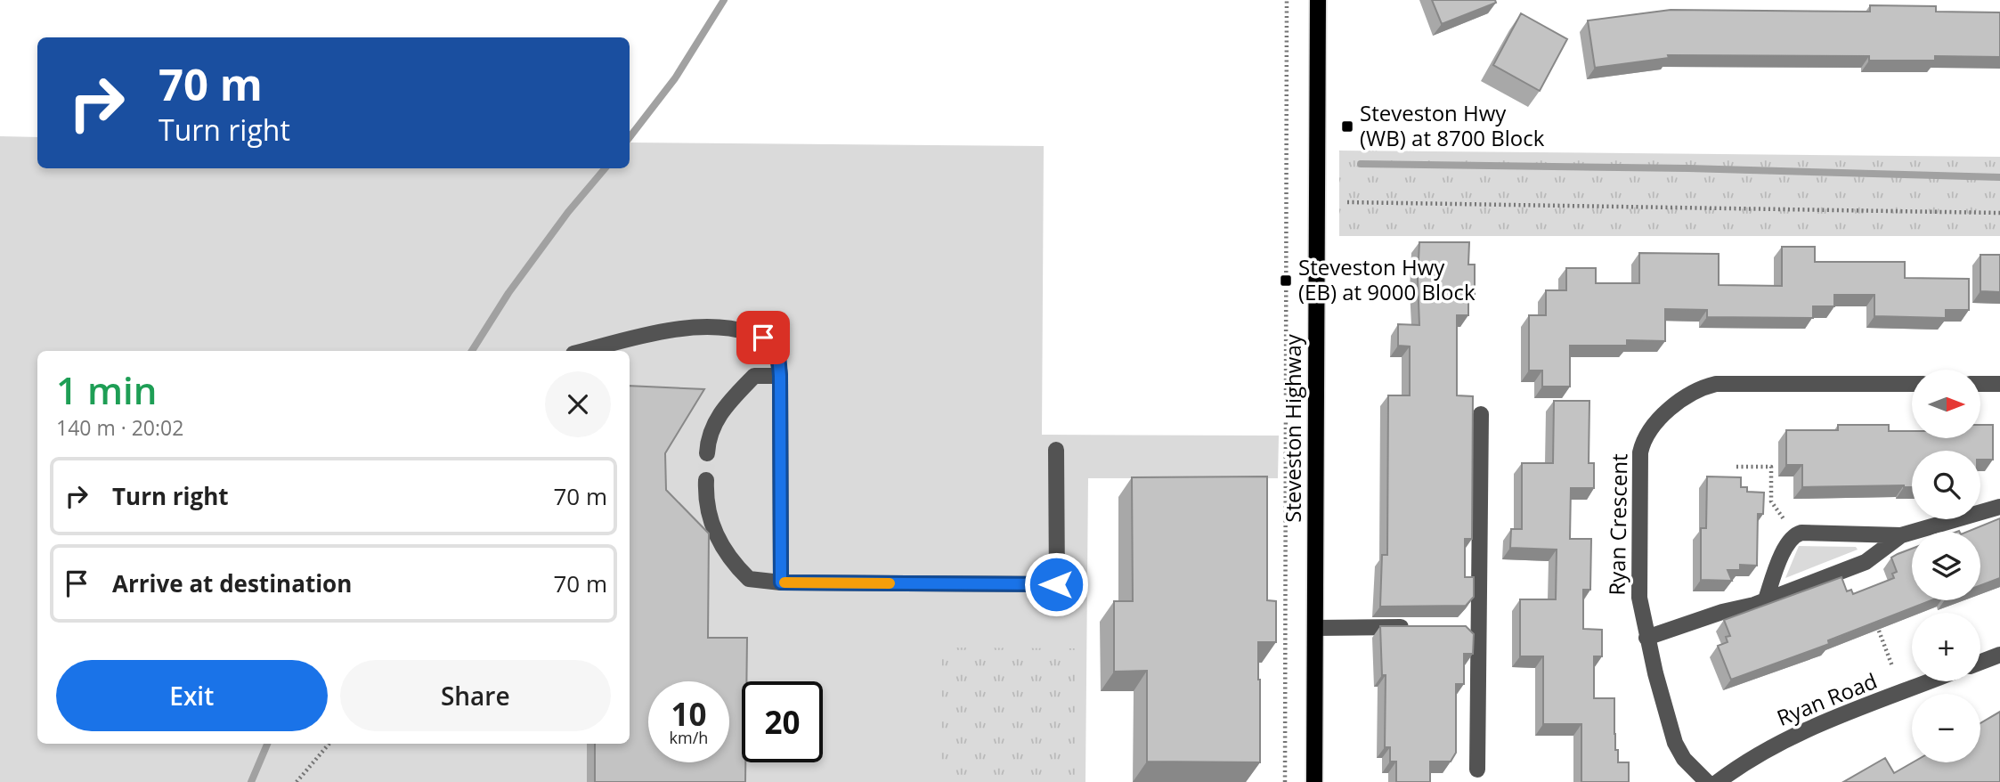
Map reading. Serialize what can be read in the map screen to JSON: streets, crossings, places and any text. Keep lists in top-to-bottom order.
{
  "streets": {
    "main road": ["Steveston Highway"],
    "street": ["Ryan Crescent", "Ryan Road"]
  },
  "places": {
    "transit": ["Steveston Hwy (WB) at 8700 Block", "Steveston Hwy (EB) at 9000 Block"]
  },
  "north": "right",
  "page": {
    "turn": ["70 m", "Turn right"],
    "heading": ["1 min", "140 m · 20:02"],
    "map_buttons": ["+", "−"],
    "list": [
      {
        "name": "Turn right",
        "value": "70 m"
      },
      {
        "name": "Arrive at destination",
        "value": "70 m"
      }
    ],
    "buttons": ["Exit", "Share"],
    "speed": "10 km/h",
    "limit": "20"
  }
}
